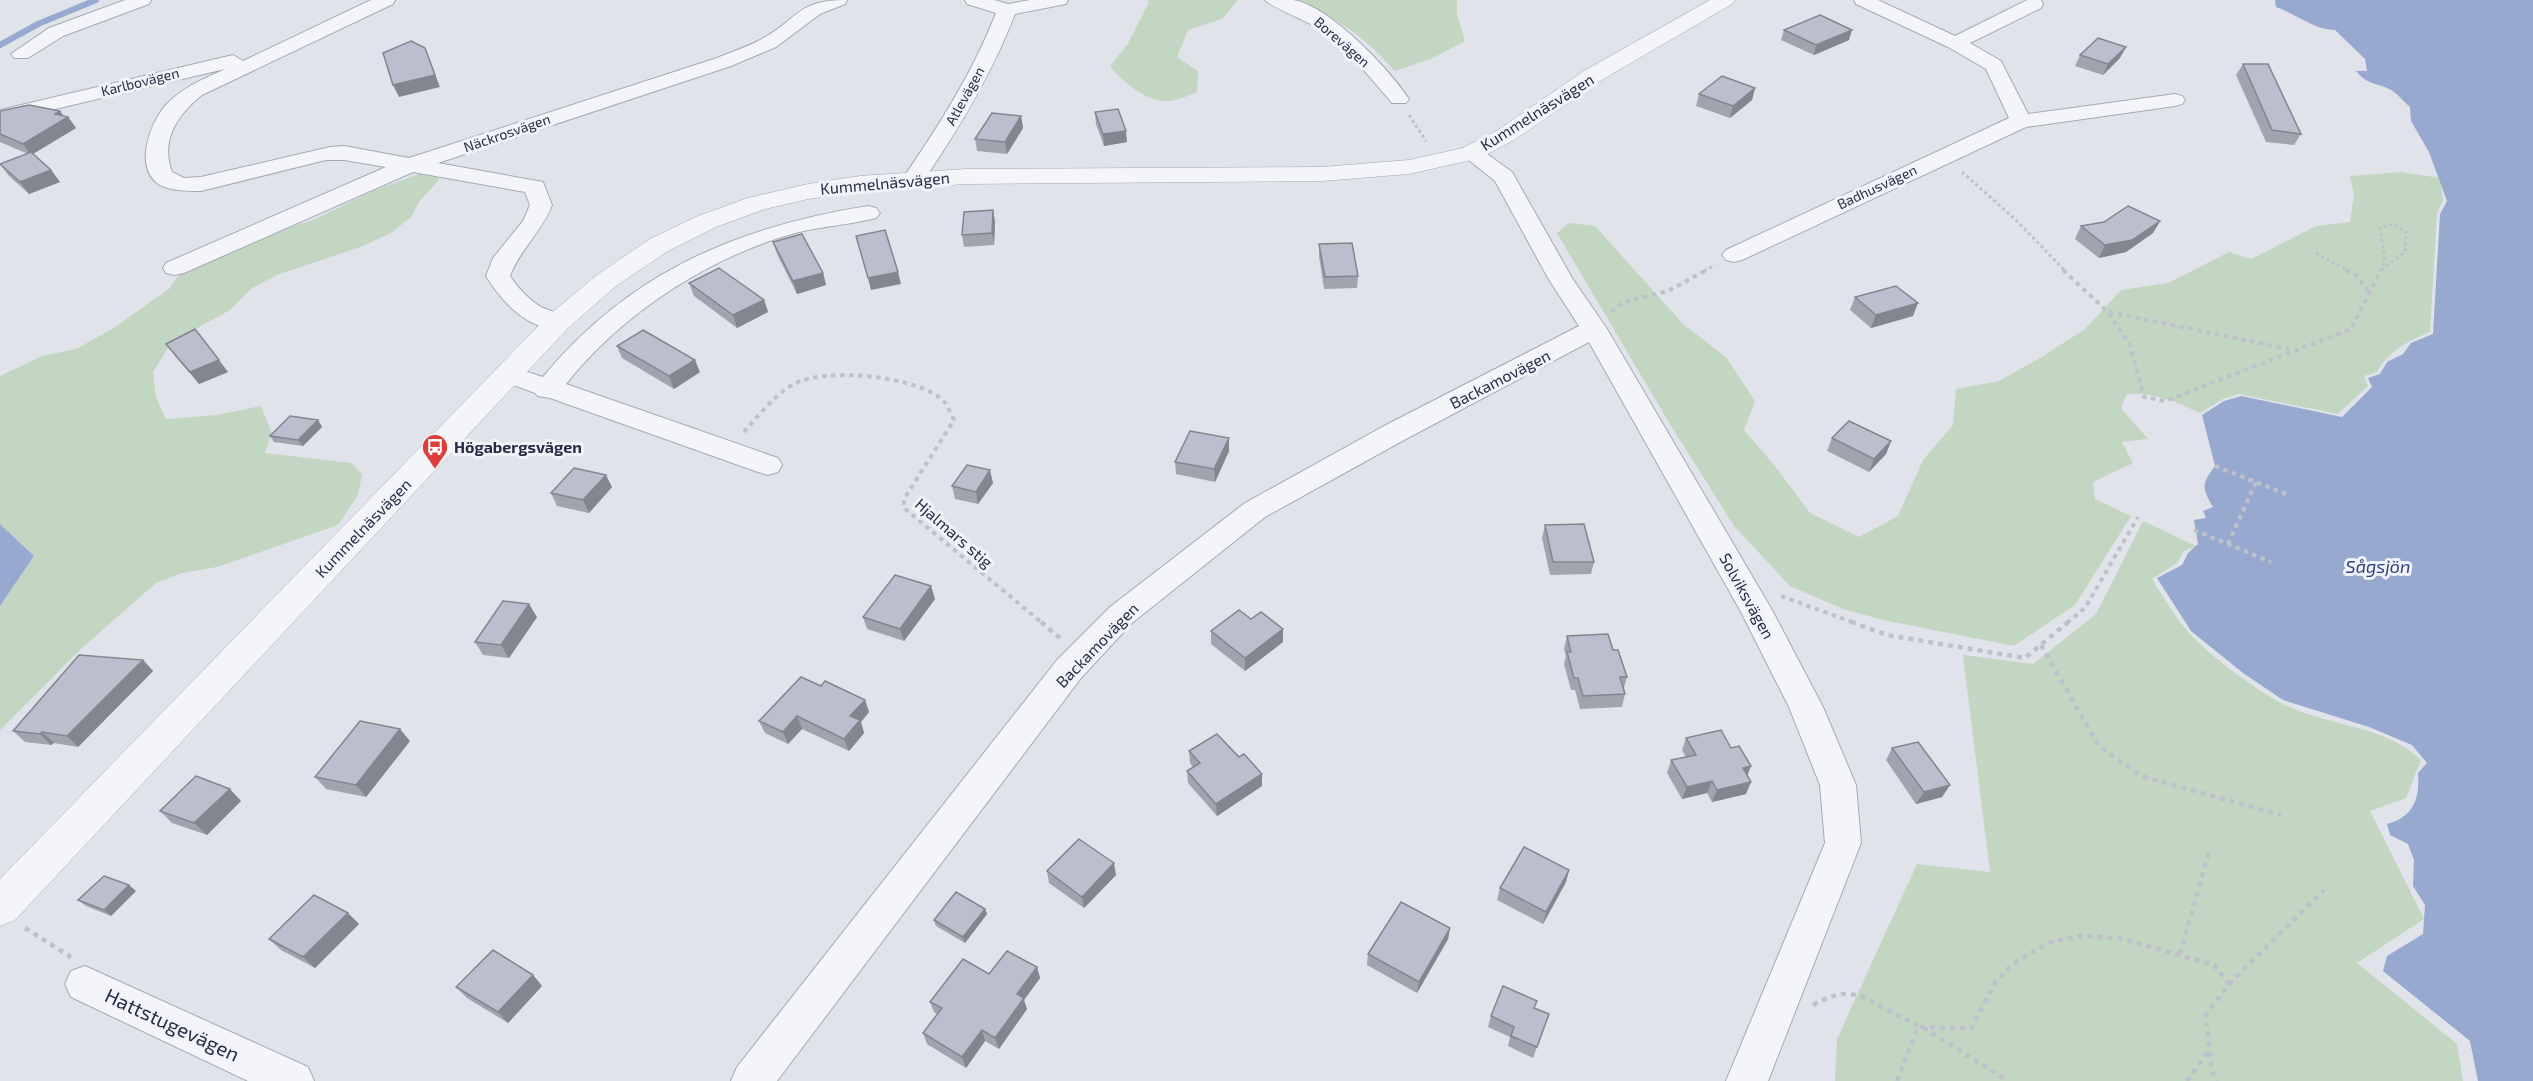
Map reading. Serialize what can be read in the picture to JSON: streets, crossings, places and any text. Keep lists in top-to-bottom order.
{
  "streets": {
    "street": [
      "Borevägen",
      "Karlbovägen",
      "Atlevägen",
      "Kummelnäsvägen",
      "Näckrosvägen",
      "Badhusvägen",
      "Backamovägen",
      "Solviksvägen",
      "Hattstugevägen"
    ],
    "path": ["Hjalmars stig"]
  },
  "crossings": [
    ["Atlevägen", "Kummelnäsvägen"],
    ["Kummelnäsvägen", "Solviksvägen"],
    ["Backamovägen", "Hjalmars stig"],
    ["Backamovägen", "Solviksvägen"]
  ],
  "water": ["Sågsjön"],
  "places": {
    "bus stop": ["Högabergsvägen"]
  }
}
